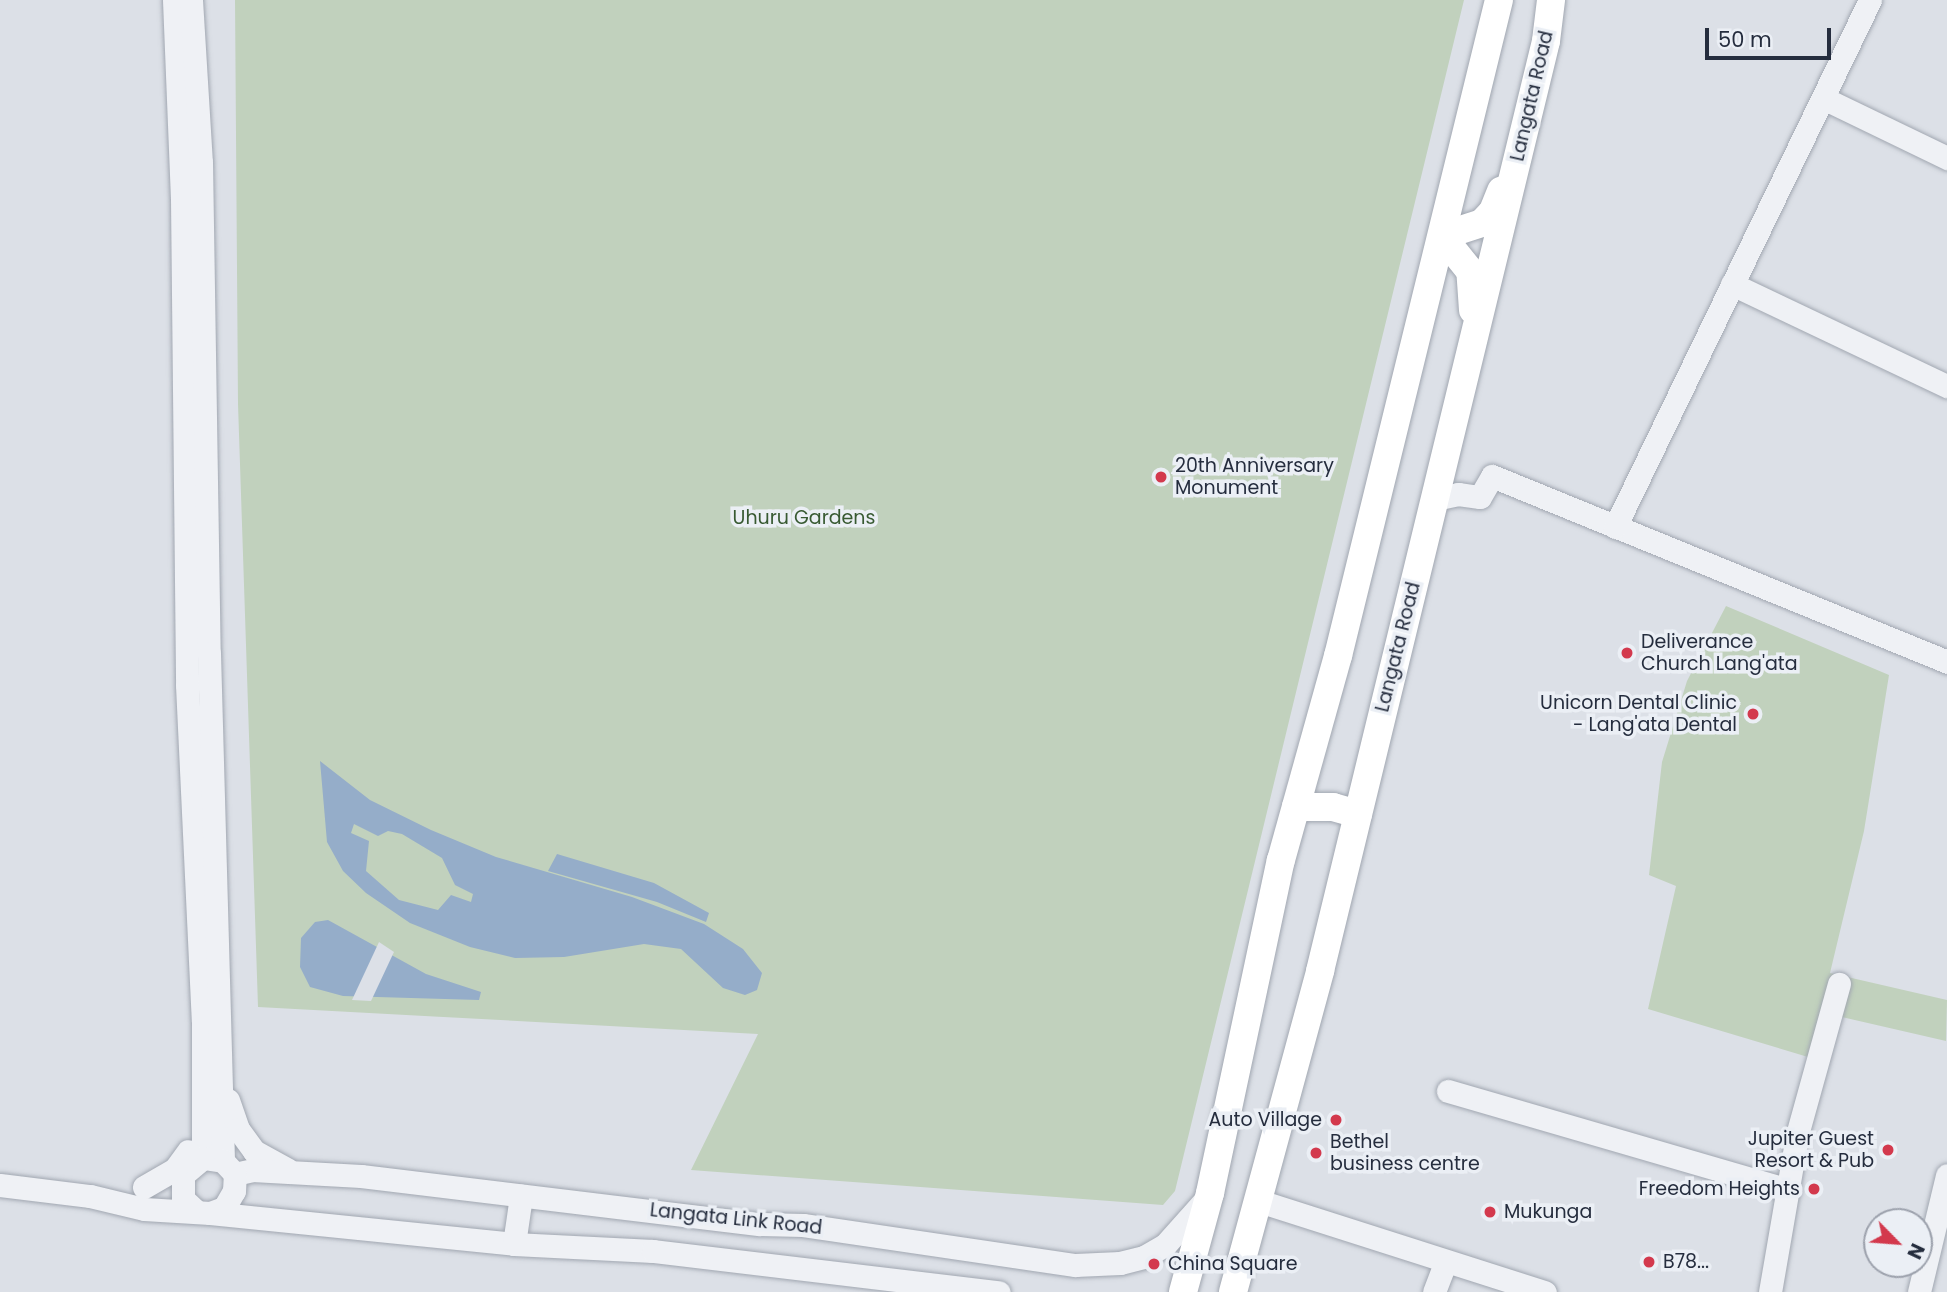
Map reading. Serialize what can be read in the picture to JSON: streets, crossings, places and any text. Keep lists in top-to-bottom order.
{
  "streets": {
    "main road": ["Langata Road"],
    "street": ["Langata Link Road"]
  },
  "parks": ["Uhuru Gardens"],
  "places": [
    "20th Anniversary Monument",
    "Deliverance Church Lang'ata",
    "Unicorn Dental Clinic - Lang'ata Dental",
    "Auto Village",
    "Jupiter Guest Resort & Pub",
    "Bethel business centre",
    "Freedom Heights",
    "Mukunga",
    "B78...",
    "China Square"
  ],
  "scale_bar": "50 m",
  "north": "bottom right"
}
